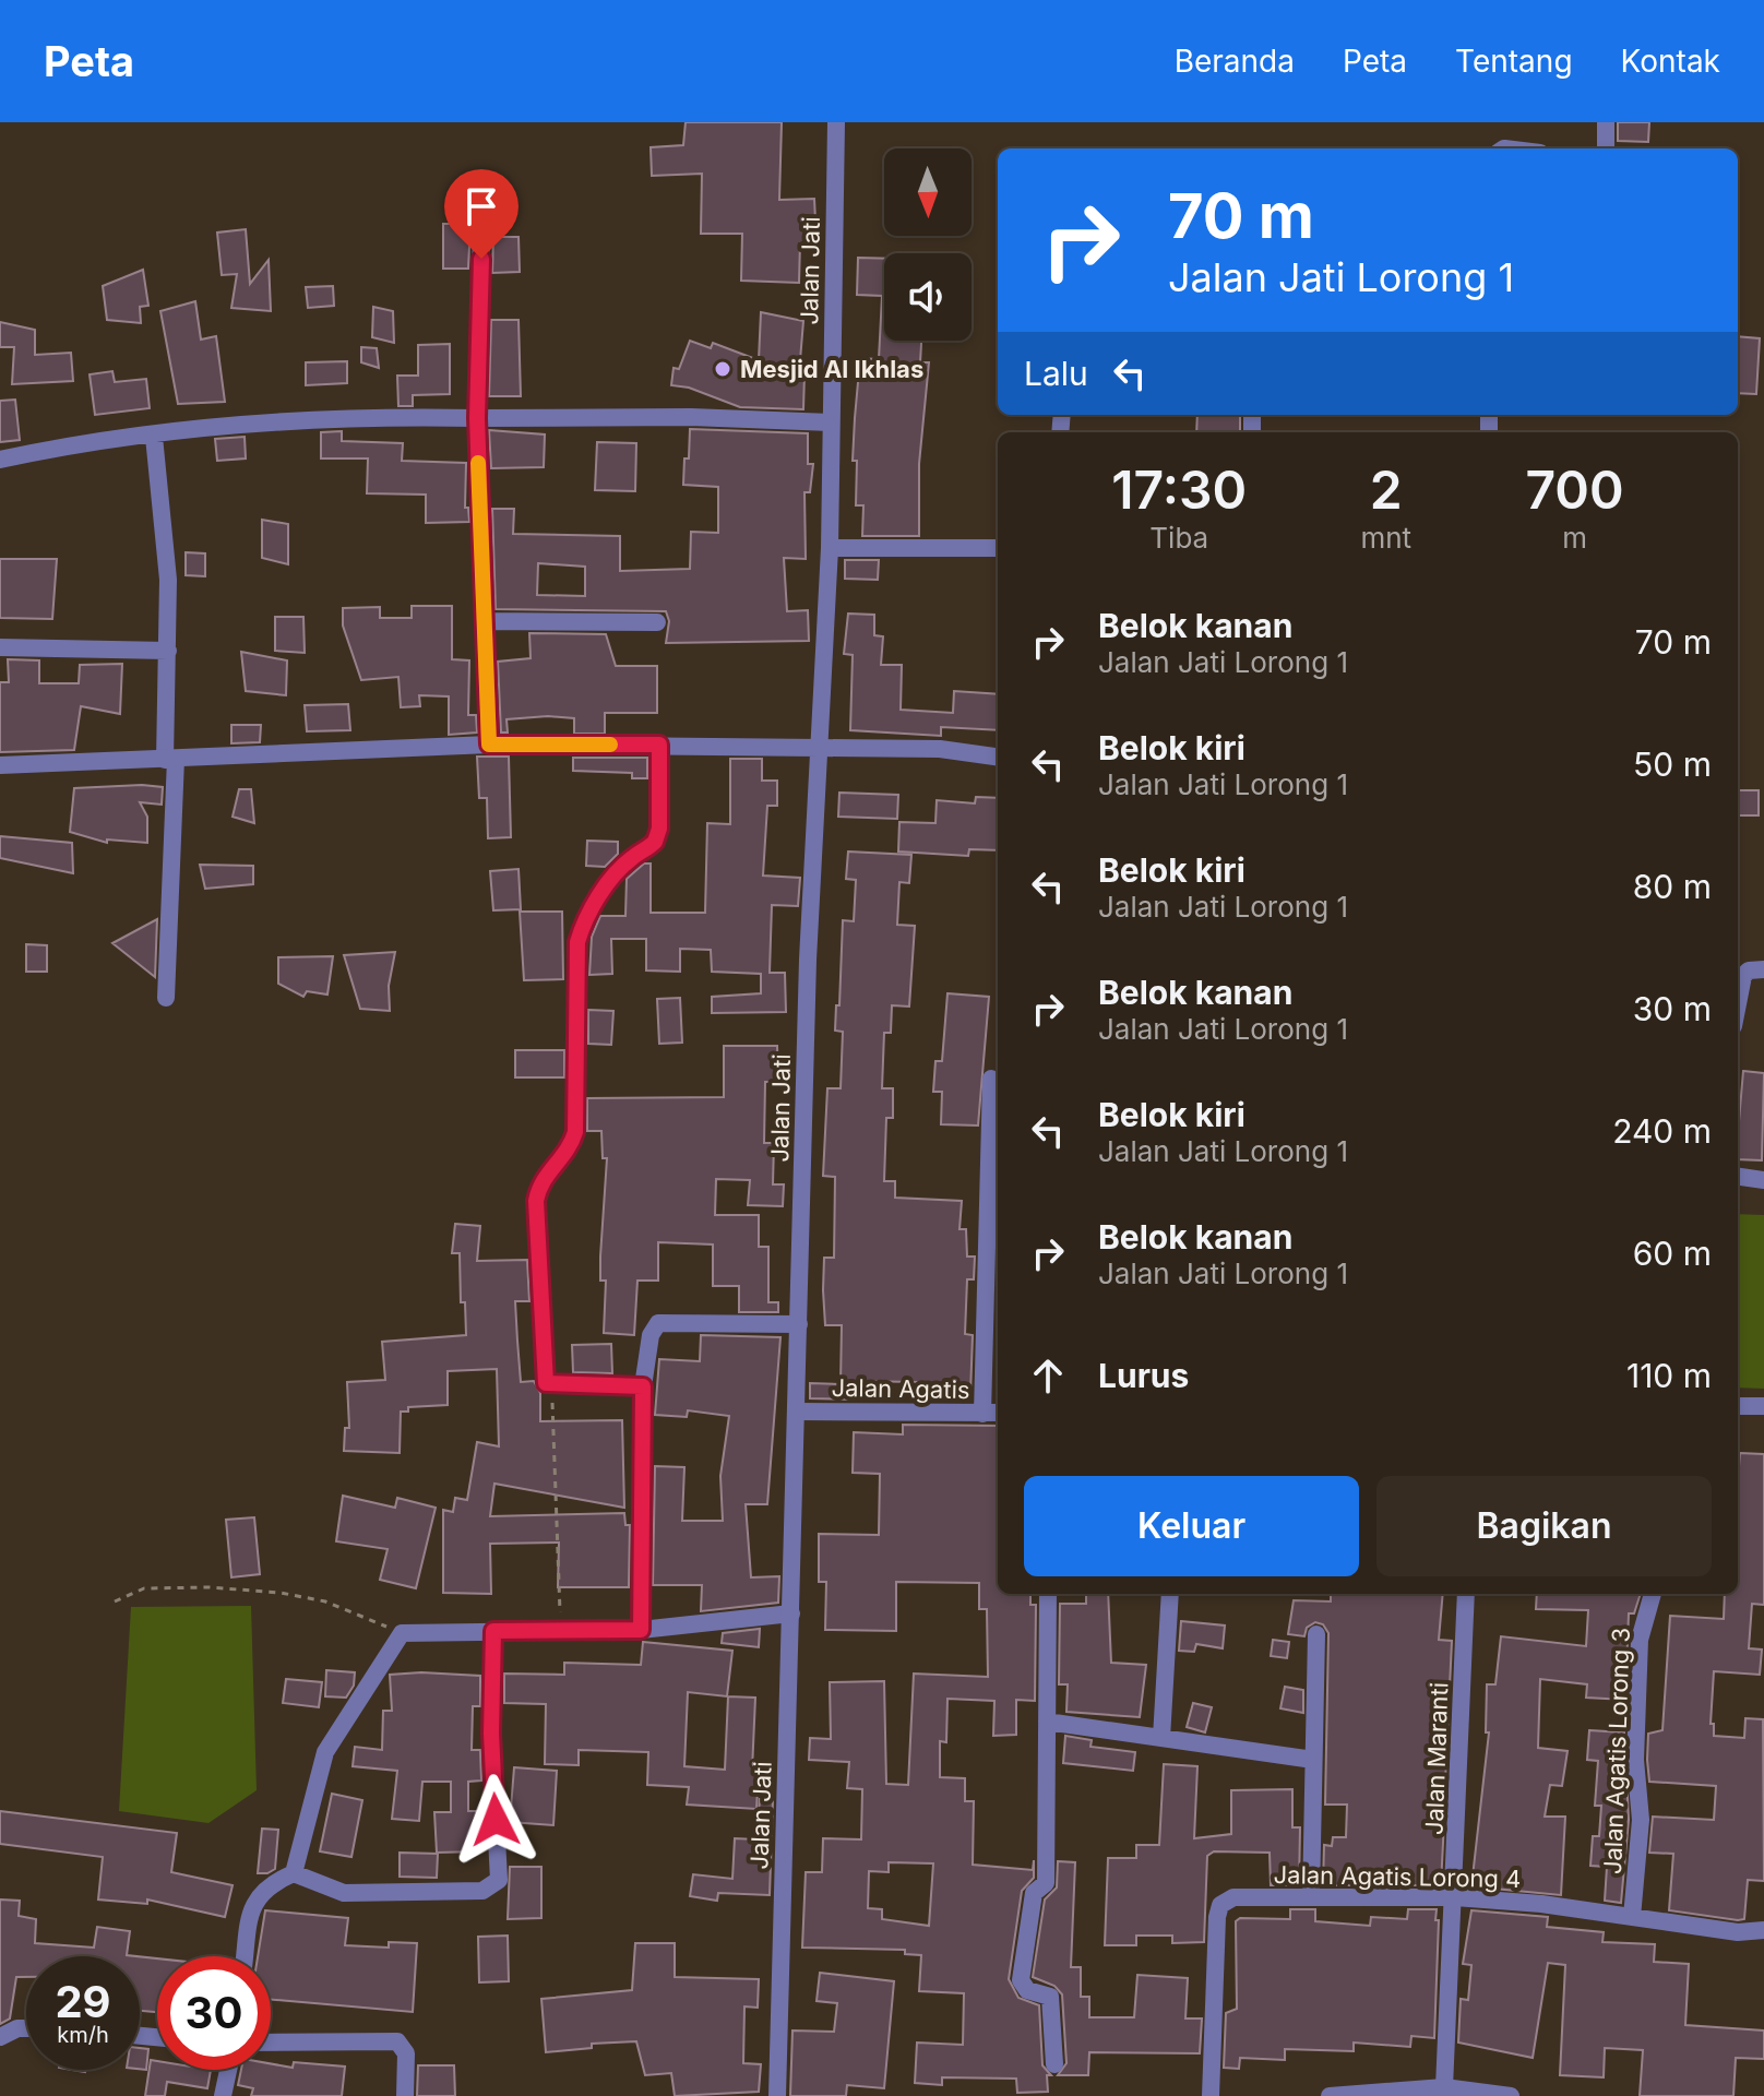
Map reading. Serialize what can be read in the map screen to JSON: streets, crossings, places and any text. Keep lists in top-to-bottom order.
{
  "streets": {
    "street": [
      "Jalan Jati",
      "Jalan Agatis",
      "Jalan Agatis Lorong 3",
      "Jalan Maranti",
      "Jalan Agatis Lorong 4"
    ]
  },
  "crossings": [
    ["Jalan Jati", "Jalan Agatis"],
    ["Jalan Agatis Lorong 3", "Jalan Agatis Lorong 4"],
    ["Jalan Maranti", "Jalan Agatis Lorong 4"]
  ],
  "places": ["Mesjid Al Ikhlas"],
  "north": "bottom",
  "page": {
    "header": "Peta",
    "nav": [
      "Beranda",
      "Peta",
      "Tentang",
      "Kontak"
    ],
    "turn": ["70 m", "Jalan Jati Lorong 1"],
    "then": "Lalu",
    "eta": [
      "17:30",
      "Tiba",
      "2",
      "mnt",
      "700",
      "m"
    ],
    "list": [
      {
        "name": "Belok kanan",
        "note": "Jalan Jati Lorong 1",
        "value": "70 m"
      },
      {
        "name": "Belok kiri",
        "note": "Jalan Jati Lorong 1",
        "value": "50 m"
      },
      {
        "name": "Belok kiri",
        "note": "Jalan Jati Lorong 1",
        "value": "80 m"
      },
      {
        "name": "Belok kanan",
        "note": "Jalan Jati Lorong 1",
        "value": "30 m"
      },
      {
        "name": "Belok kiri",
        "note": "Jalan Jati Lorong 1",
        "value": "240 m"
      },
      {
        "name": "Belok kanan",
        "note": "Jalan Jati Lorong 1",
        "value": "60 m"
      },
      {
        "name": "Lurus",
        "value": "110 m"
      }
    ],
    "buttons": ["Keluar", "Bagikan"],
    "speed": "29 km/h",
    "limit": "30"
  }
}
